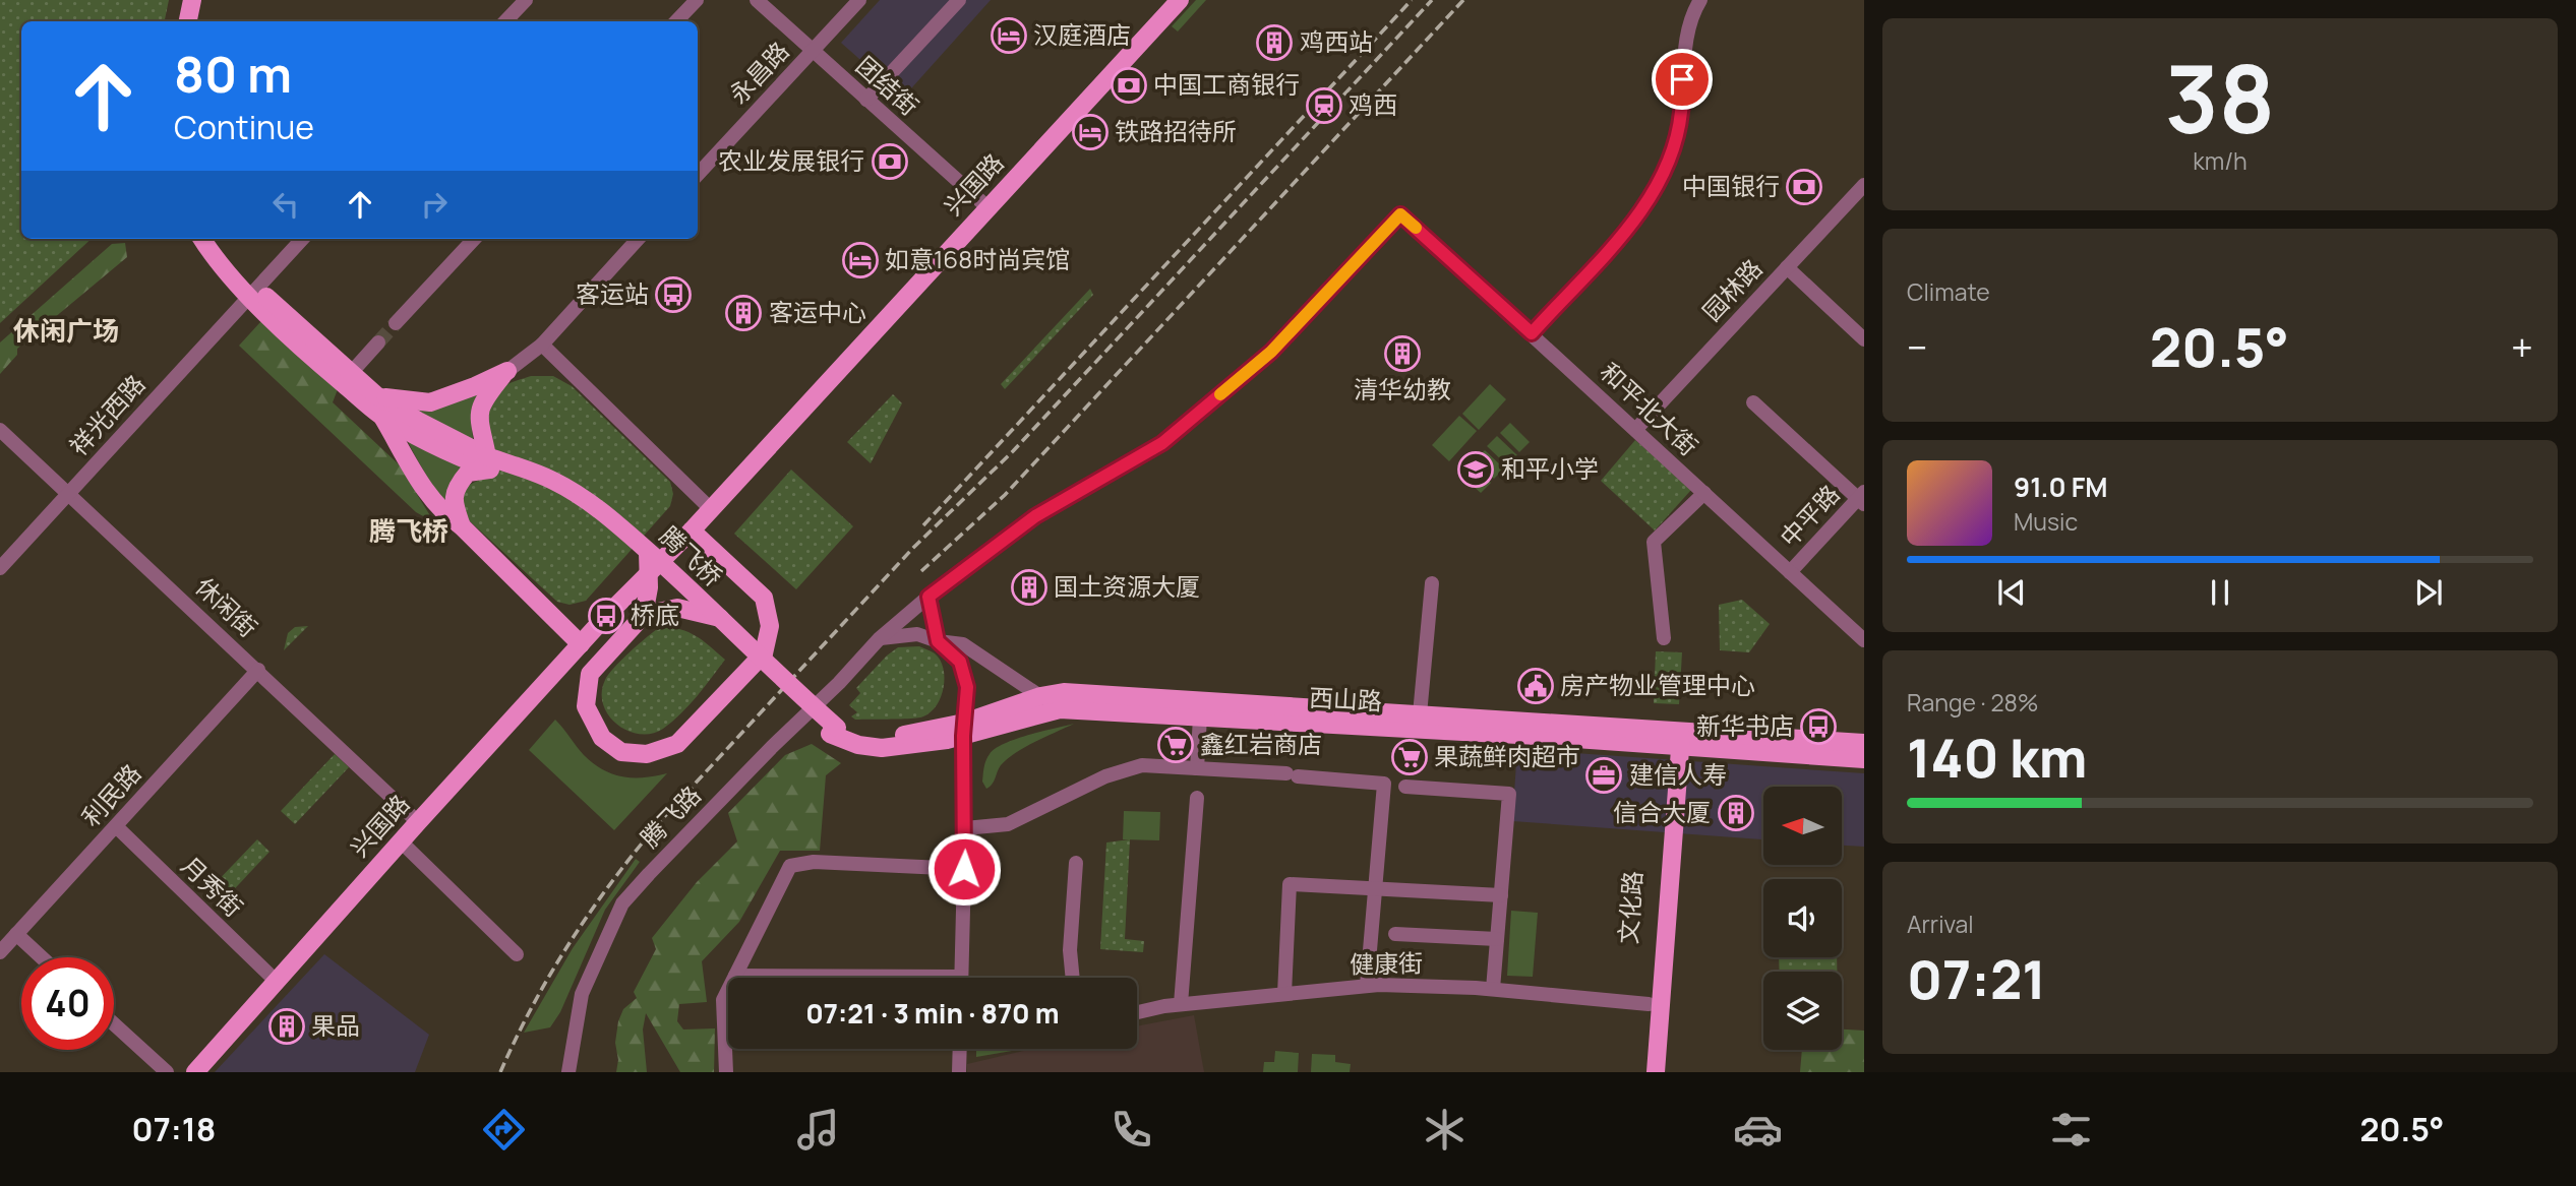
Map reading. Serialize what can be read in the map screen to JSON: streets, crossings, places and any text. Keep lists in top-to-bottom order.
{
  "streets": {
    "main road": [
      "兴国路",
      "腾飞桥",
      "西山路",
      "文化路"
    ],
    "street": [
      "永昌路",
      "团结街",
      "园林路",
      "和平北大街",
      "祥光西路",
      "中平路",
      "休闲街",
      "利民路",
      "腾飞路",
      "月秀街",
      "健康街"
    ]
  },
  "crossings": [
    ["永昌路", "团结街"],
    ["团结街", "兴国路"],
    ["兴国路", "休闲街"],
    ["兴国路", "月秀街"],
    ["园林路", "和平北大街"],
    ["和平北大街", "中平路"],
    ["和平北大街", "腾飞路"],
    ["祥光西路", "休闲街"],
    ["腾飞桥", "西山路"],
    ["休闲街", "利民路"],
    ["西山路", "文化路"],
    ["利民路", "月秀街"],
    ["文化路", "健康街"]
  ],
  "districts": ["休闲广场", "腾飞桥"],
  "places": {
    "hotel": ["汉庭酒店", "铁路招待所", "如意168时尚宾馆"],
    "building": [
      "鸡西站",
      "客运中心",
      "清华幼教",
      "国土资源大厦",
      "信合大厦",
      "果品"
    ],
    "bank": ["中国工商银行", "农业发展银行", "中国银行"],
    "station": ["鸡西"],
    "bus stop": ["客运站", "桥底", "新华书店"],
    "school or university": ["和平小学"],
    "public building": ["房产物业管理中心"],
    "supermarket": ["鑫红岩商店", "果蔬鲜肉超市"],
    "office": ["建信人寿"]
  },
  "north": "left",
  "page": {
    "tile": [
      ["38", "km/h"],
      "Climate",
      ["Range · 28%", "140 km"],
      ["Arrival", "07:21"]
    ],
    "turn": ["80 m", "Continue"],
    "heat": ["−", "20.5°", "+"],
    "song": ["91.0 FM", "Music"],
    "limit": "40",
    "trip": "07:21 · 3 min · 870 m",
    "tabs": ["07:18", "20.5°"]
  }
}
